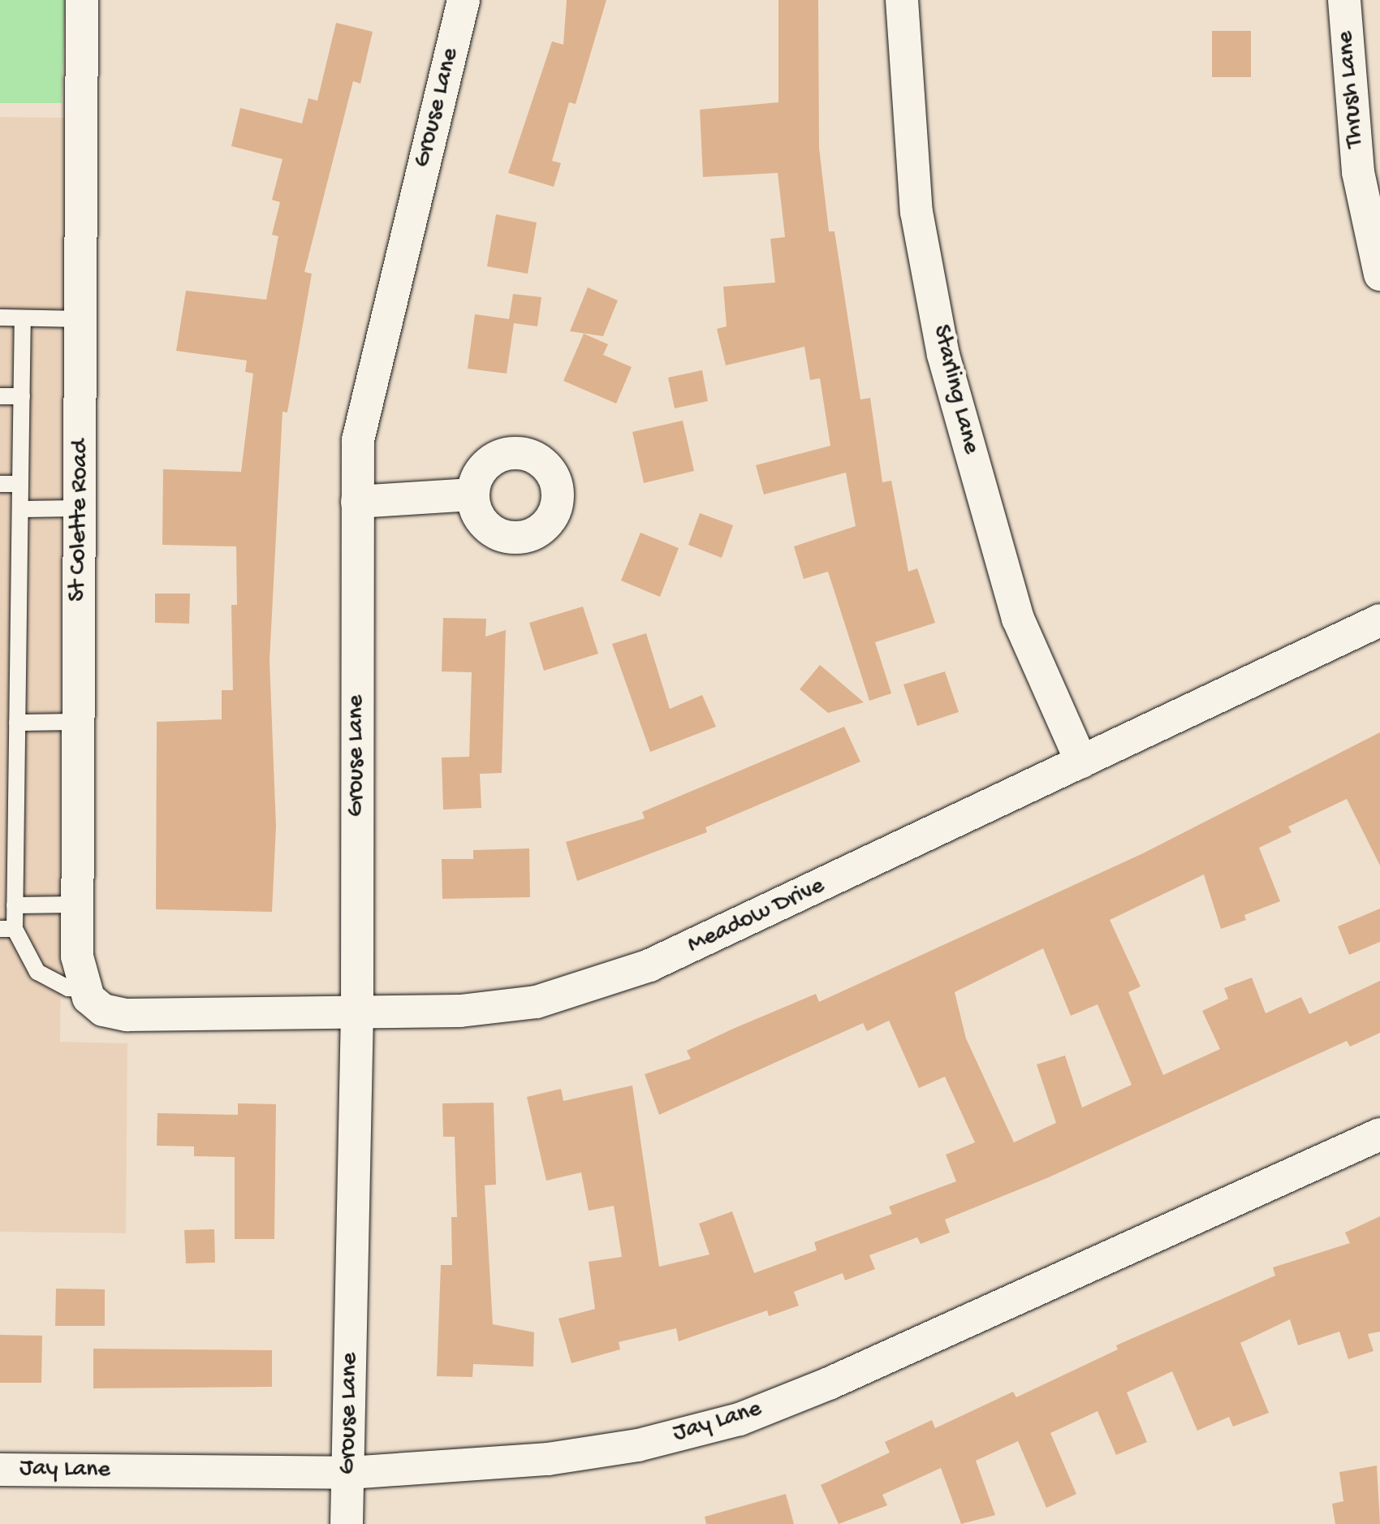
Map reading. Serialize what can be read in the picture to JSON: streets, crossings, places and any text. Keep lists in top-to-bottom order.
{
  "streets": {
    "street": [
      "Thrush Lane",
      "Grouse Lane",
      "Starling Lane",
      "St Colette Road",
      "Meadow Drive",
      "Jay Lane"
    ]
  },
  "crossings": [
    ["Grouse Lane", "Meadow Drive"],
    ["Grouse Lane", "Jay Lane"],
    ["Starling Lane", "Meadow Drive"],
    ["St Colette Road", "Meadow Drive"]
  ]
}
